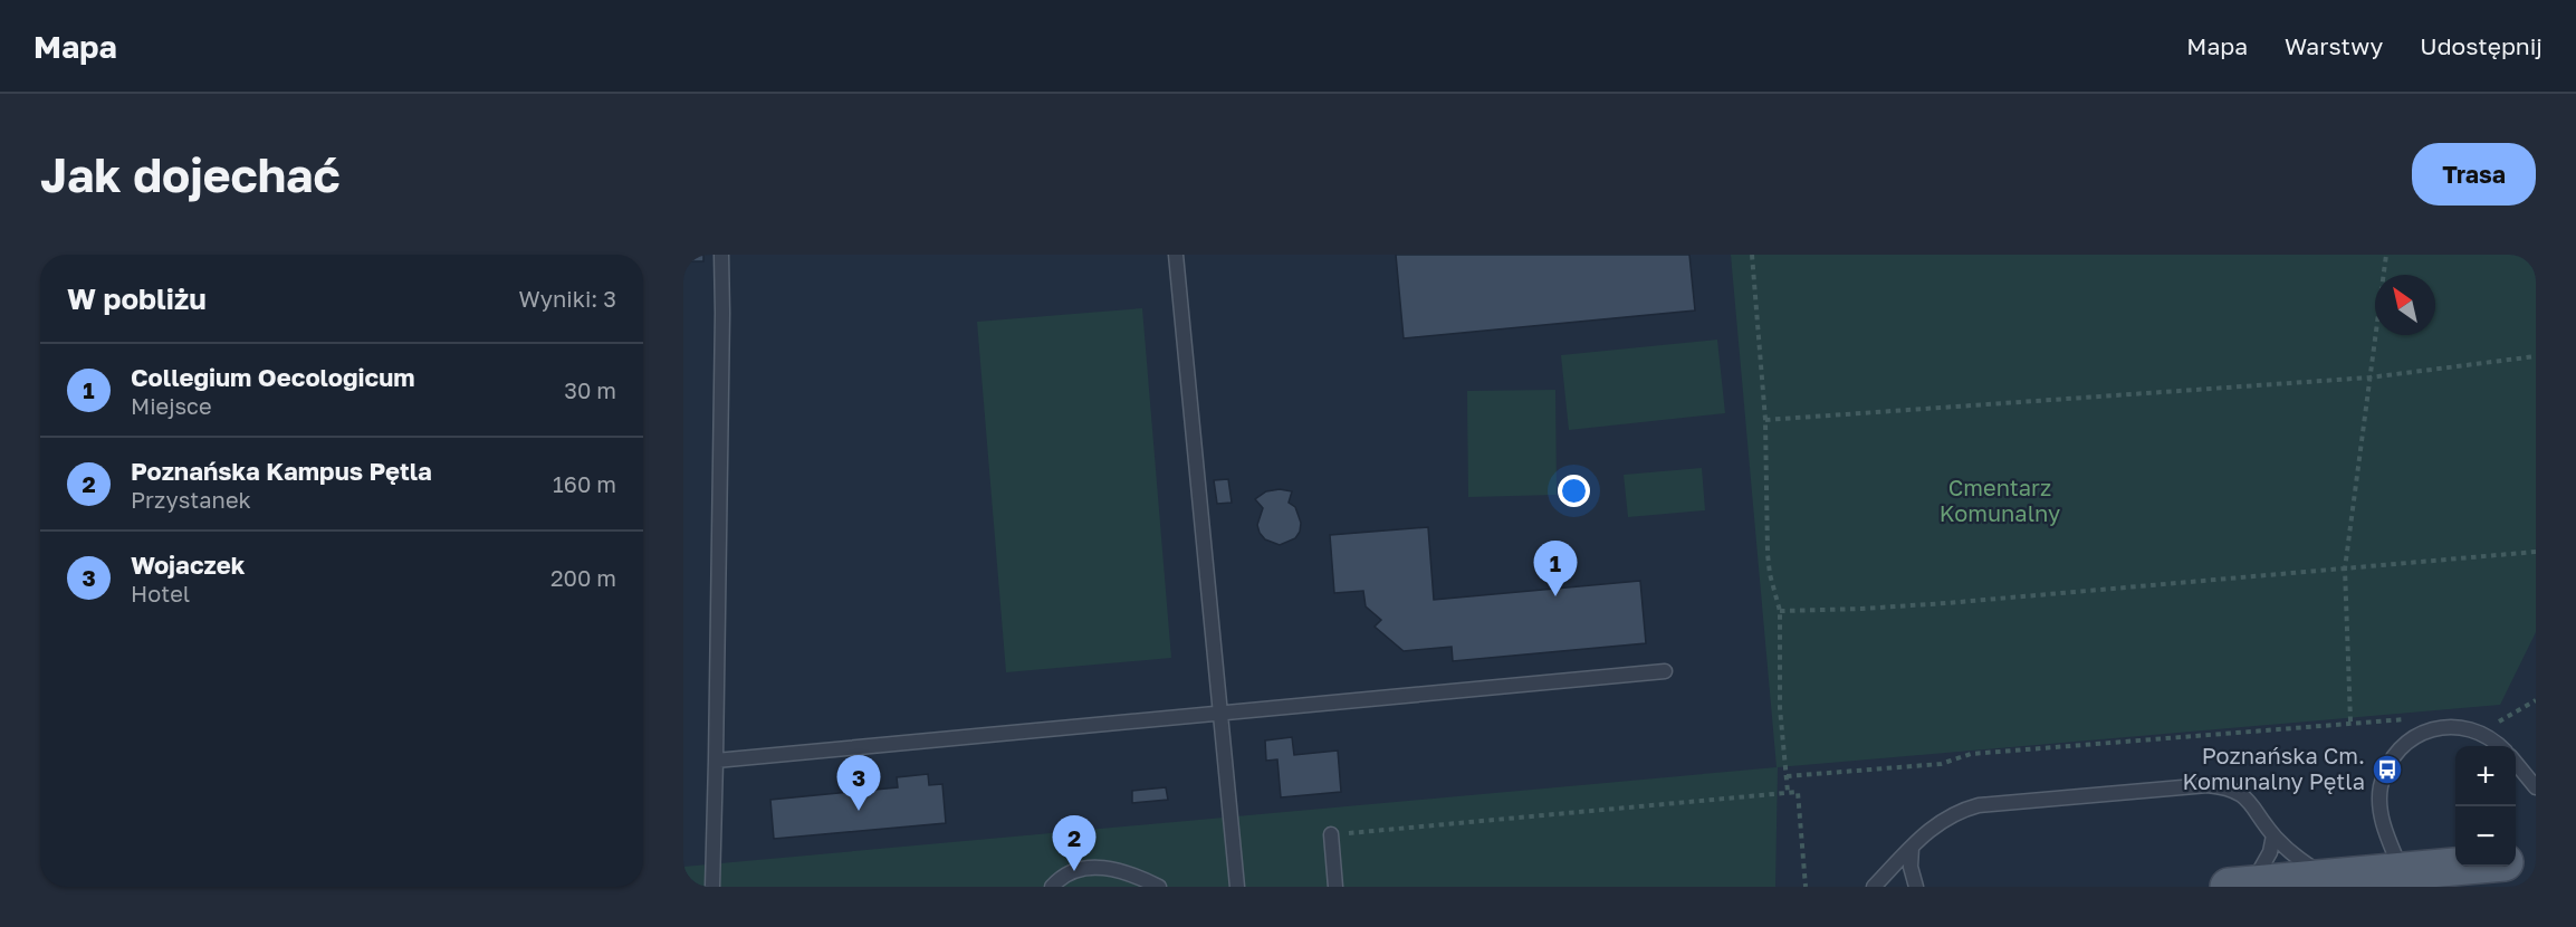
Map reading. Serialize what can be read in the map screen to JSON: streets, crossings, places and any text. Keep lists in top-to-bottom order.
{
  "parks": ["Cmentarz Komunalny"],
  "places": {
    "bus stop": ["Poznańska Cm. Komunalny Pętla"]
  },
  "north": "top left",
  "page": {
    "header": "Mapa",
    "nav": ["Mapa", "Warstwy", "Udostępnij"],
    "buttons": "Trasa",
    "title": "Jak dojechać",
    "heading": ["W pobliżu", "Wyniki: 3"],
    "list": [
      {
        "mark": "1",
        "name": "Collegium Oecologicum",
        "note": "Miejsce",
        "value": "30 m"
      },
      {
        "mark": "2",
        "name": "Poznańska Kampus Pętla",
        "note": "Przystanek",
        "value": "160 m"
      },
      {
        "mark": "3",
        "name": "Wojaczek",
        "note": "Hotel",
        "value": "200 m"
      }
    ],
    "pins": ["1", "3", "2"],
    "map_buttons": ["+", "−"]
  }
}
